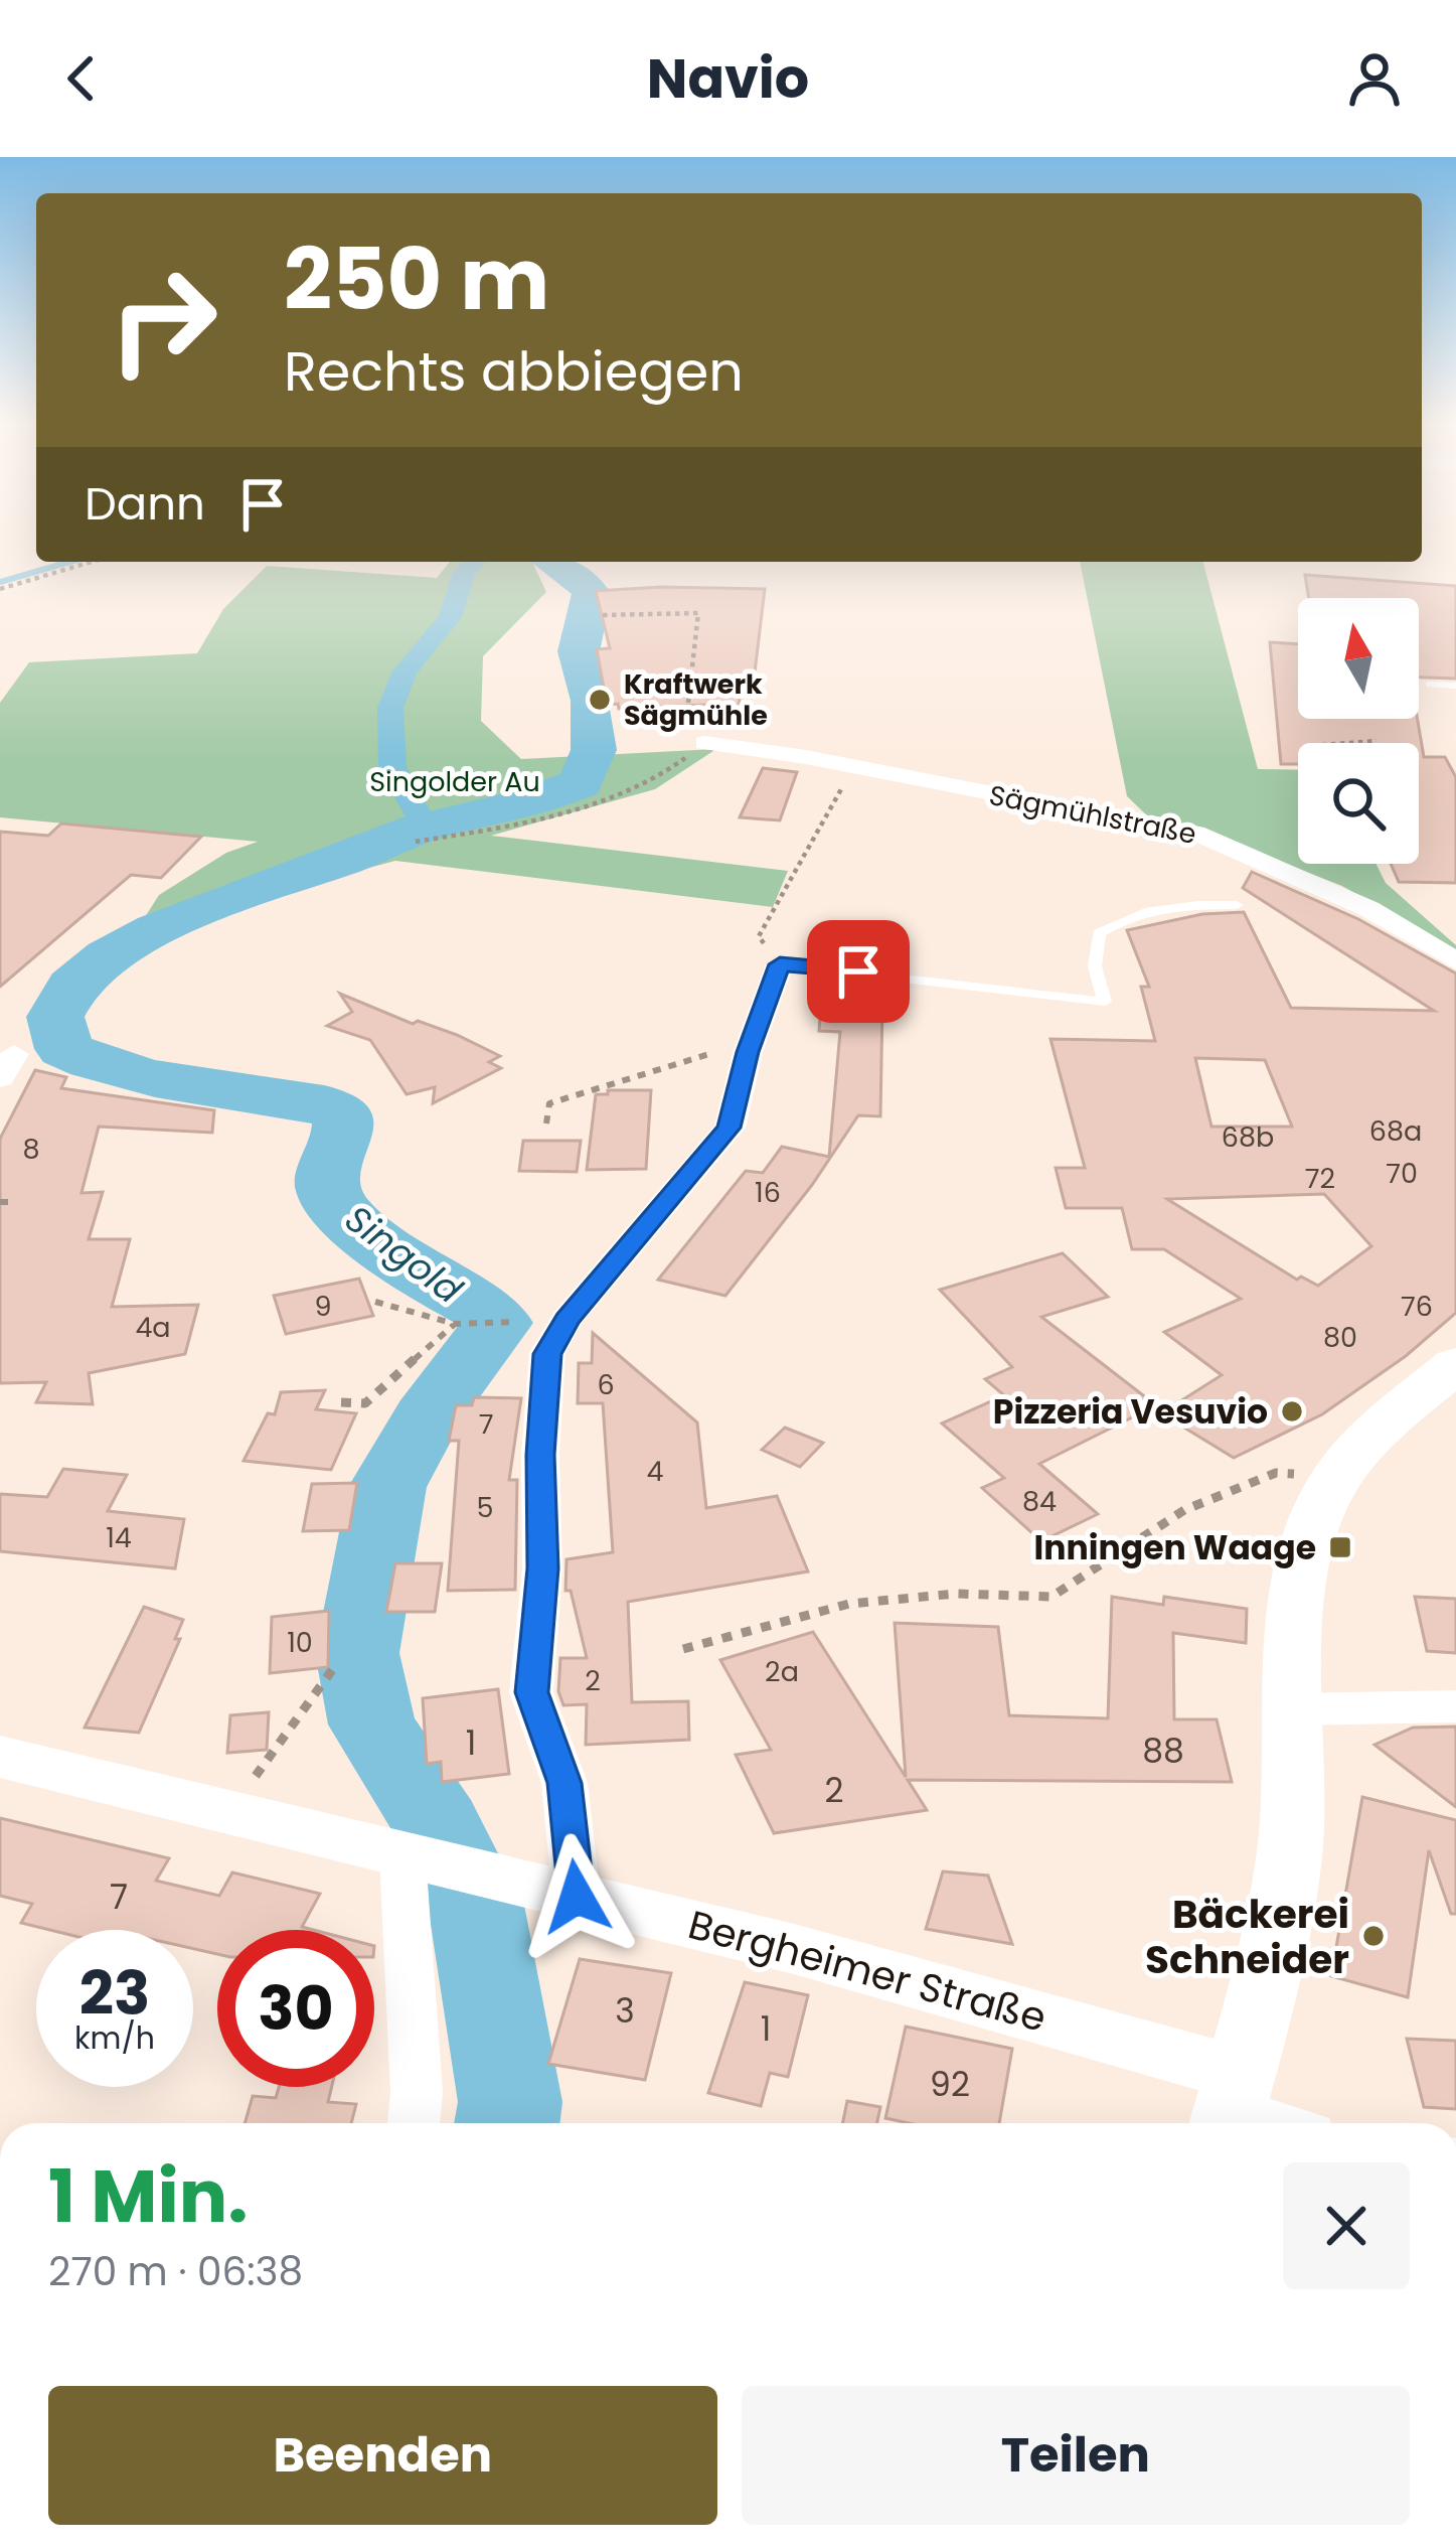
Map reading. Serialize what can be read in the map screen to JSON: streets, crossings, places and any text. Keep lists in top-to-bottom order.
{
  "streets": {
    "street": ["Sägmühlstraße", "Bergheimer Straße"]
  },
  "water": ["Singold"],
  "parks": ["Singolder Au"],
  "places": {
    "other": ["Kraftwerk Sägmühle", "Pizzeria Vesuvio", "Bäckerei Schneider"],
    "transit": ["Inningen Waage"]
  },
  "house_numbers": [
    "68a",
    "68b",
    "8",
    "70",
    "72",
    "16",
    "9",
    "76",
    "4a",
    "80",
    "6",
    "7",
    "4",
    "84",
    "5",
    "14",
    "10",
    "2a",
    "2",
    "1",
    "88",
    "2",
    "7",
    "3",
    "1",
    "92"
  ],
  "north": "top",
  "page": {
    "header": "Navio",
    "turn": ["250 m", "Rechts abbiegen"],
    "then": "Dann",
    "speed": "23 km/h",
    "limit": "30",
    "heading": ["1 Min.", "270 m · 06:38"],
    "buttons": ["Beenden", "Teilen"]
  }
}
